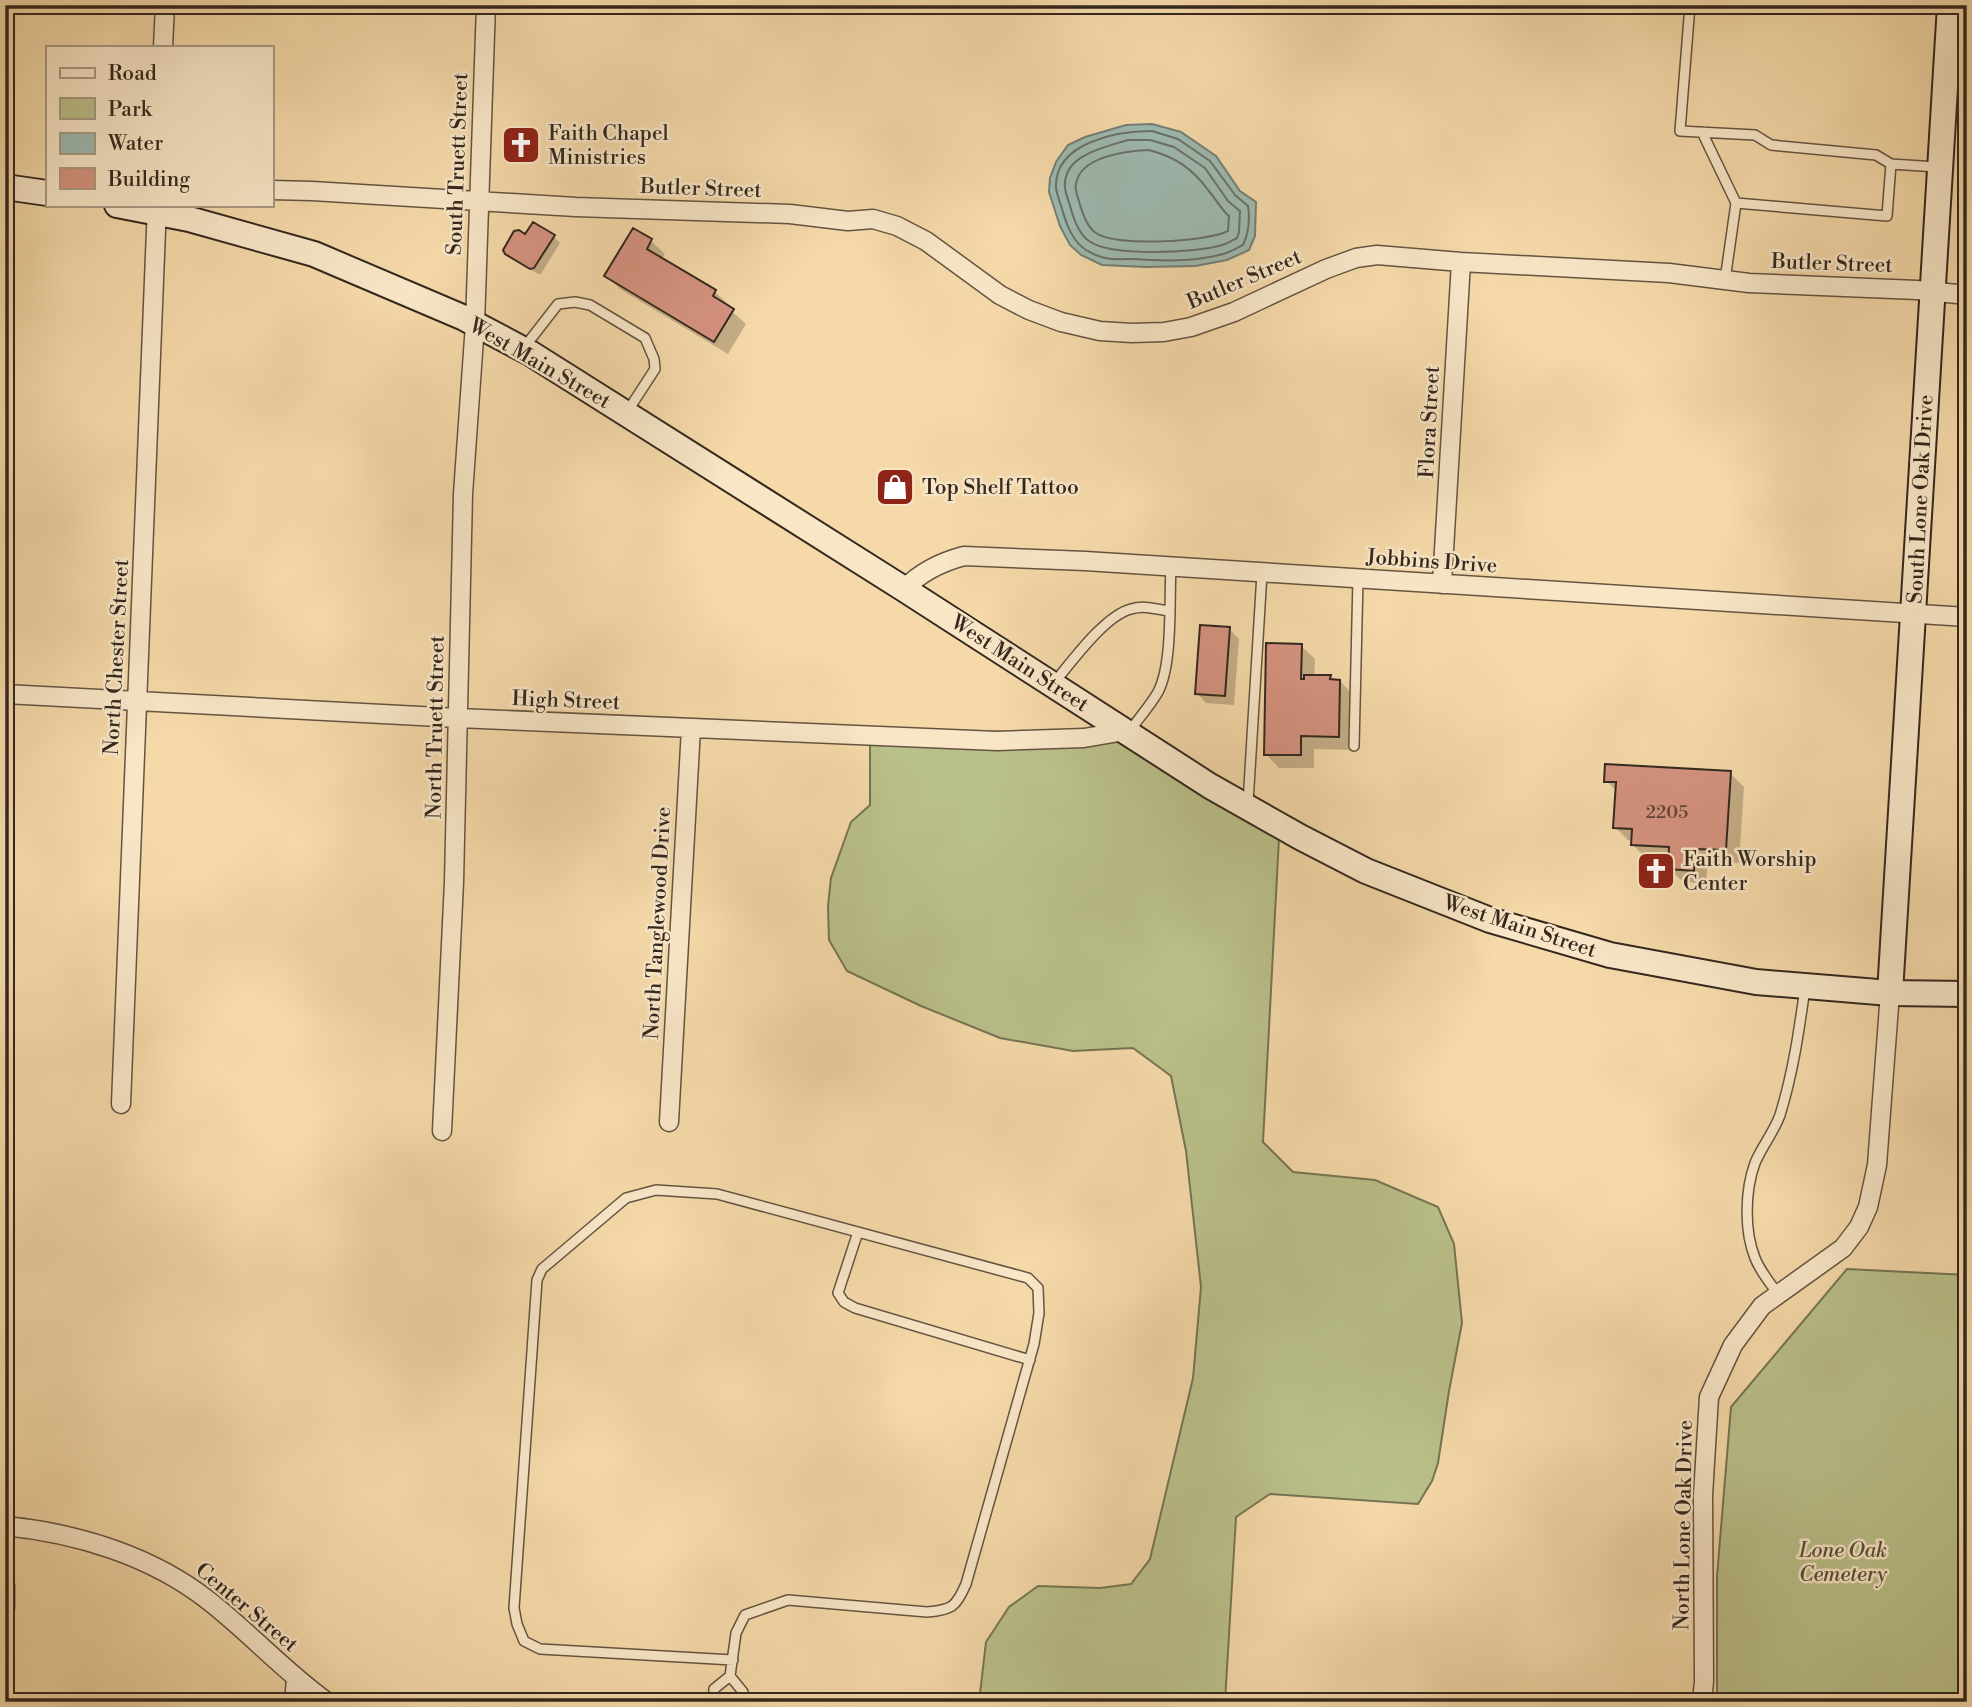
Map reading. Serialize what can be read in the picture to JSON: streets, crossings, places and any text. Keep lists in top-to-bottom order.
{
  "streets": {
    "main road": ["West Main Street", "South Lone Oak Drive"],
    "street": [
      "South Truett Street",
      "Butler Street",
      "Flora Street",
      "Jobbins Drive",
      "North Chester Street",
      "High Street",
      "North Truett Street",
      "North Tanglewood Drive",
      "North Lone Oak Drive",
      "Center Street"
    ]
  },
  "crossings": [
    ["South Truett Street", "Butler Street"],
    ["South Truett Street", "West Main Street"],
    ["South Truett Street", "North Truett Street"],
    ["Butler Street", "Flora Street"],
    ["Butler Street", "South Lone Oak Drive"],
    ["West Main Street", "South Lone Oak Drive"],
    ["West Main Street", "Jobbins Drive"],
    ["West Main Street", "North Chester Street"],
    ["West Main Street", "High Street"],
    ["West Main Street", "North Truett Street"],
    ["West Main Street", "North Lone Oak Drive"],
    ["Flora Street", "Jobbins Drive"],
    ["South Lone Oak Drive", "Jobbins Drive"],
    ["South Lone Oak Drive", "North Lone Oak Drive"],
    ["North Chester Street", "High Street"],
    ["High Street", "North Truett Street"],
    ["High Street", "North Tanglewood Drive"]
  ],
  "parks": ["Lone Oak Cemetery"],
  "places": {
    "church": ["Faith Chapel Ministries", "Faith Worship Center"],
    "shop": ["Top Shelf Tattoo"]
  },
  "house_numbers": ["2205"],
  "legend": [
    "Road",
    "Park",
    "Water",
    "Building"
  ]
}
